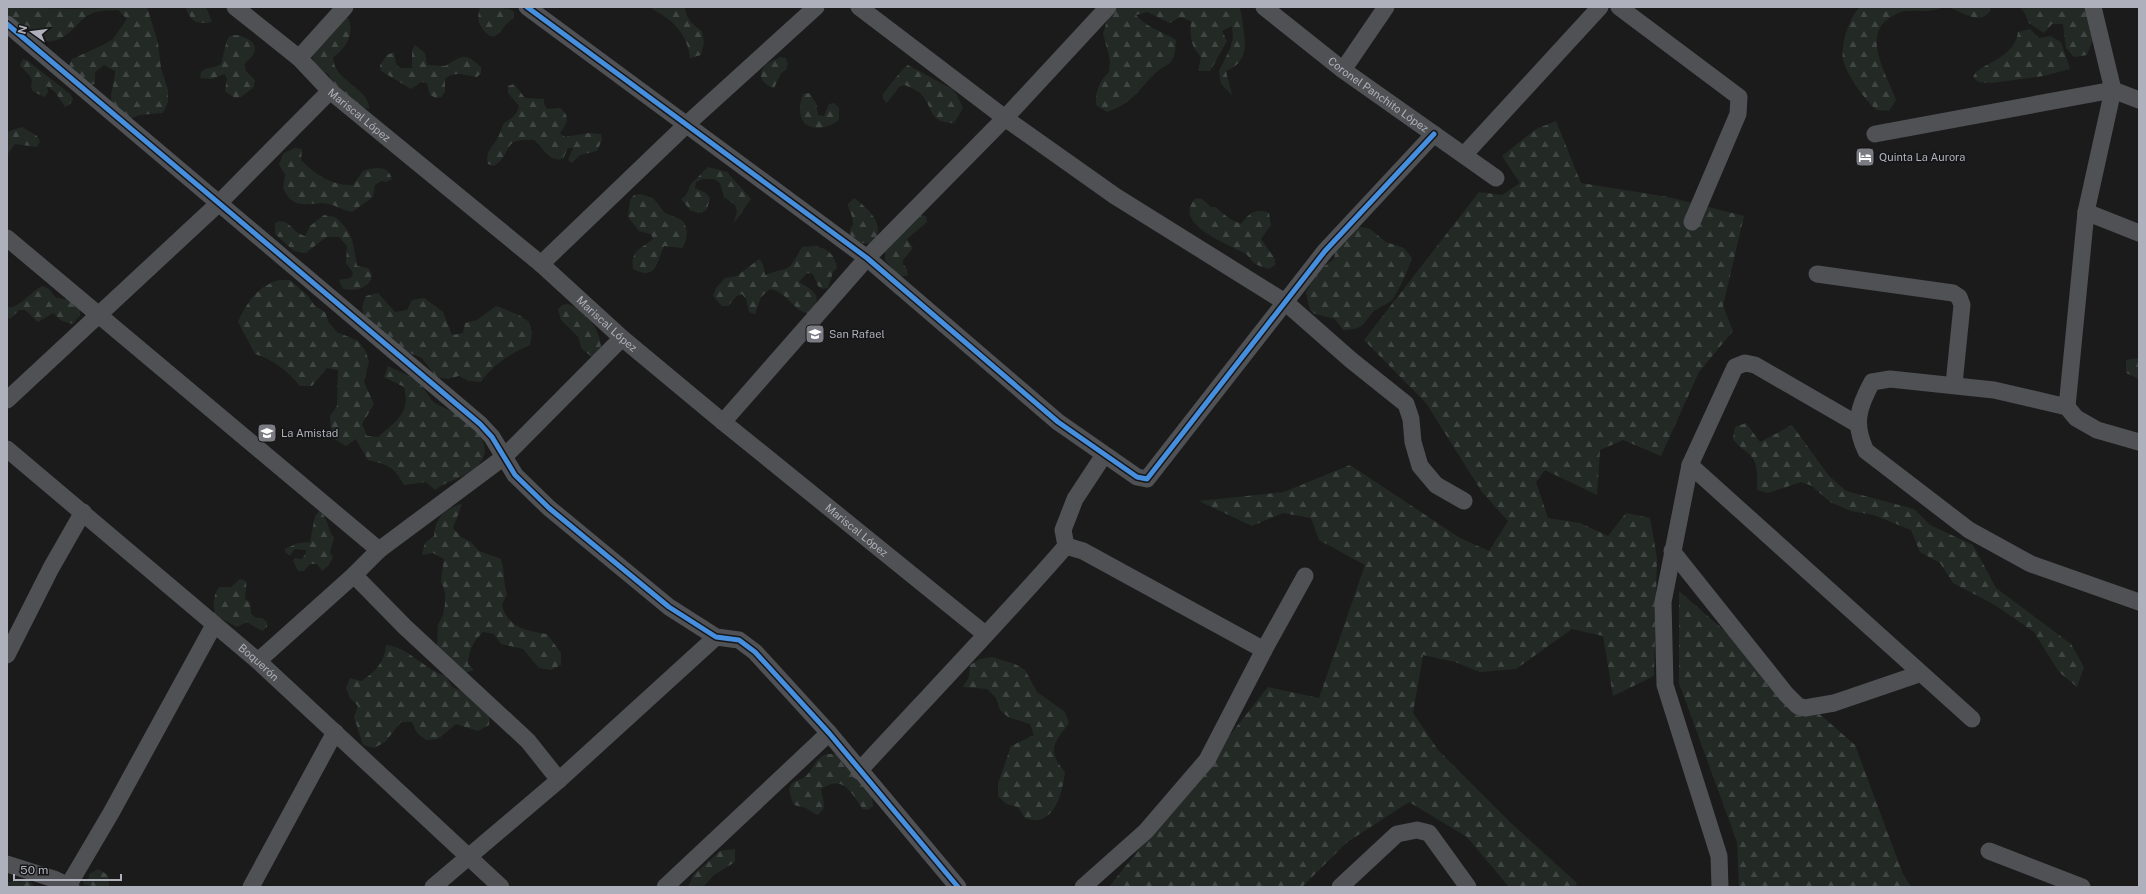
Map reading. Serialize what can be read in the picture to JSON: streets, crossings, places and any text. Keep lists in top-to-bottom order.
{
  "streets": {
    "street": ["Coronel Panchito López", "Mariscal López", "Boquerón"]
  },
  "places": {
    "hotel": ["Quinta La Aurora"],
    "school or university": ["San Rafael", "La Amistad"]
  },
  "scale_bar": "50 m",
  "north": "left"
}
